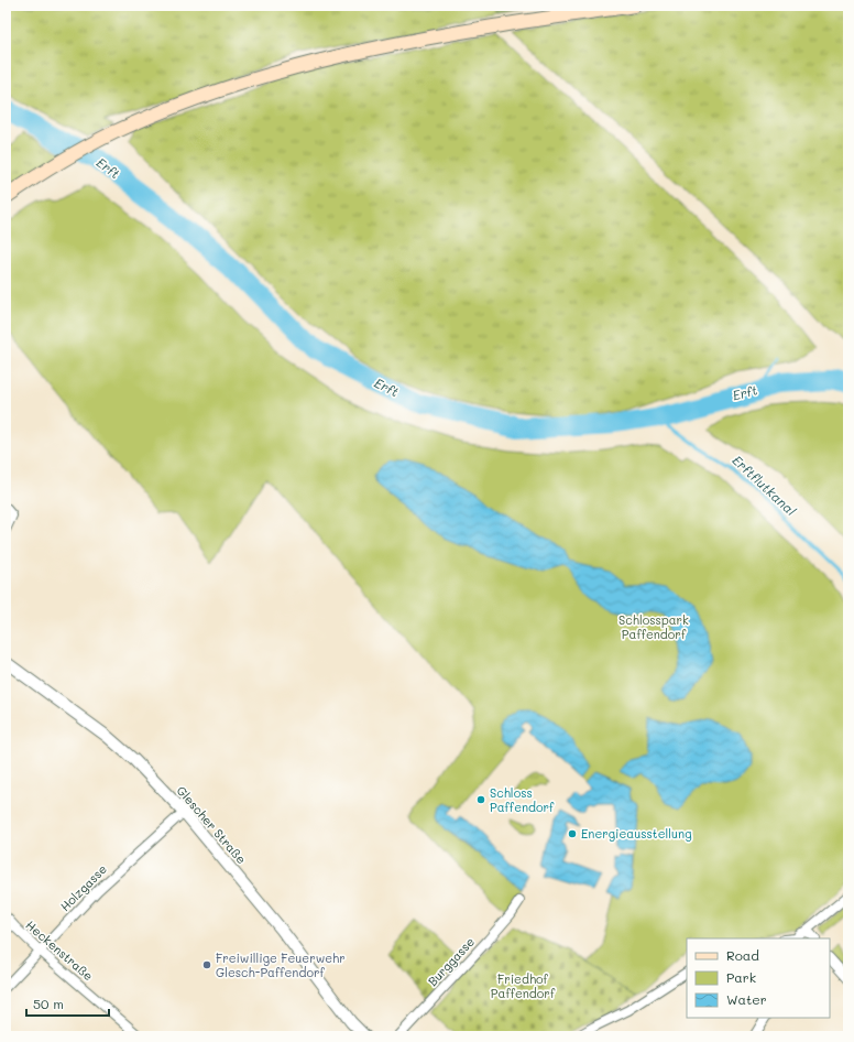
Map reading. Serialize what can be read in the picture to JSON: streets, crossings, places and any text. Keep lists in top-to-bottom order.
{
  "streets": {
    "street": [
      "Glescher Straße",
      "Holzgasse",
      "Heckenstraße",
      "Burggasse"
    ]
  },
  "crossings": [
    ["Glescher Straße", "Holzgasse"],
    ["Holzgasse", "Heckenstraße"]
  ],
  "water": ["Erft", "Erftflutkanal"],
  "parks": ["Schlosspark Paffendorf", "Friedhof Paffendorf"],
  "places": ["Schloss Paffendorf", "Energieausstellung", "Freiwillige Feuerwehr Glesch-Paffendorf"],
  "legend": ["Road", "Park", "Water"],
  "scale_bar": "50 m"
}
